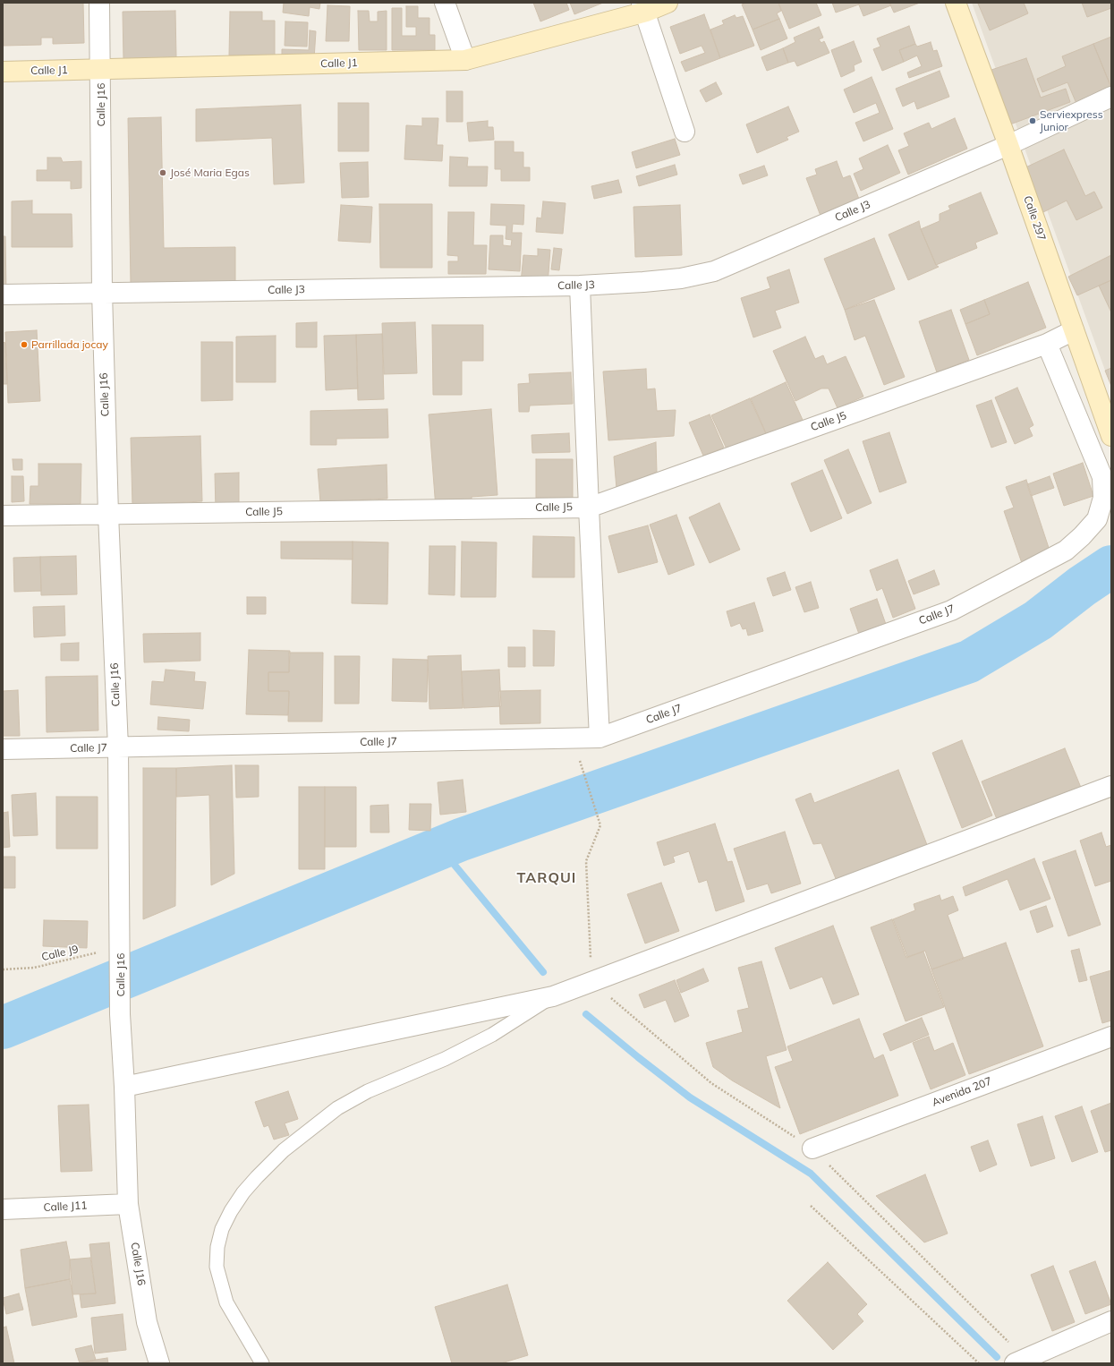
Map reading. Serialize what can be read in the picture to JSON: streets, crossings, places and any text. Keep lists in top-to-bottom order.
{
  "streets": {
    "street": [
      "Calle J1",
      "Calle J16",
      "Calle J3",
      "Calle 297",
      "Calle J5",
      "Calle J7",
      "Avenida 207",
      "Calle J11"
    ],
    "path": ["Calle J9"]
  },
  "crossings": [
    ["Calle J1", "Calle J16"],
    ["Calle J16", "Calle J3"],
    ["Calle J16", "Calle J5"],
    ["Calle J16", "Calle J7"],
    ["Calle J16", "Calle J9"],
    ["Calle J16", "Calle J11"],
    ["Calle J3", "Calle 297"],
    ["Calle 297", "Calle J5"],
    ["Calle J5", "Calle J7"]
  ],
  "districts": ["TARQUI"],
  "places": ["Serviexpress Junior", "José Maria Egas", "Parrillada jocay"]
}
